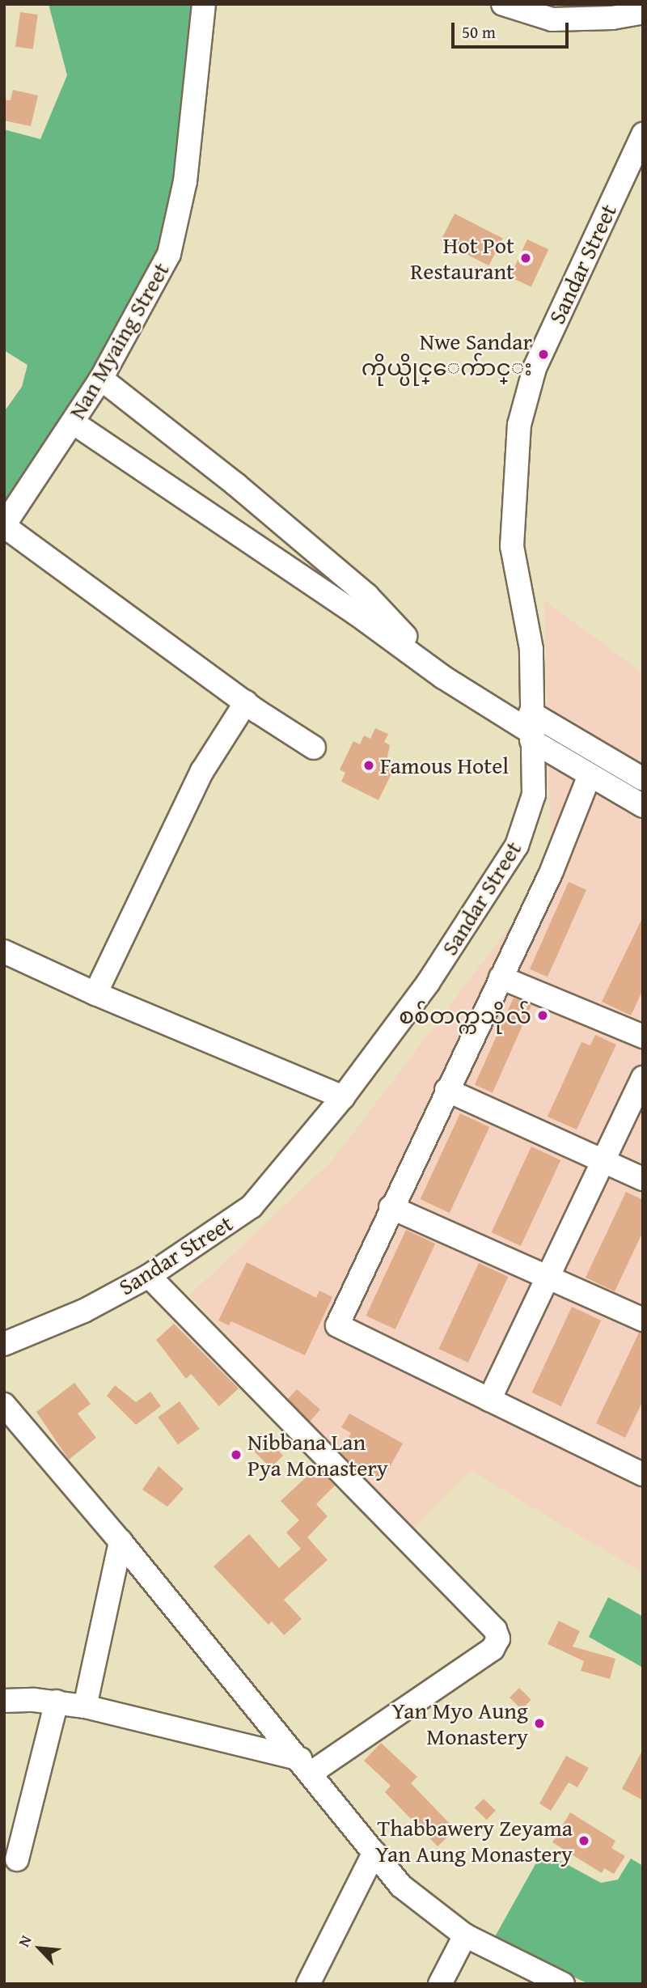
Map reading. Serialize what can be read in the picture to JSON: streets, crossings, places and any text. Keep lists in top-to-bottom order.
{
  "streets": {
    "street": ["Sandar Street", "Nan Myaing Street"]
  },
  "places": [
    "Hot Pot Restaurant",
    "Nwe Sandar ကိုယ္ပိုင္ေက်ာင္း",
    "Famous Hotel",
    "စစ်‌တက္ကသိုလ်",
    "Nibbana Lan Pya Monastery",
    "Yan Myo Aung Monastery",
    "Thabbawery Zeyama Yan Aung Monastery"
  ],
  "scale_bar": "50 m",
  "north": "top left"
}
